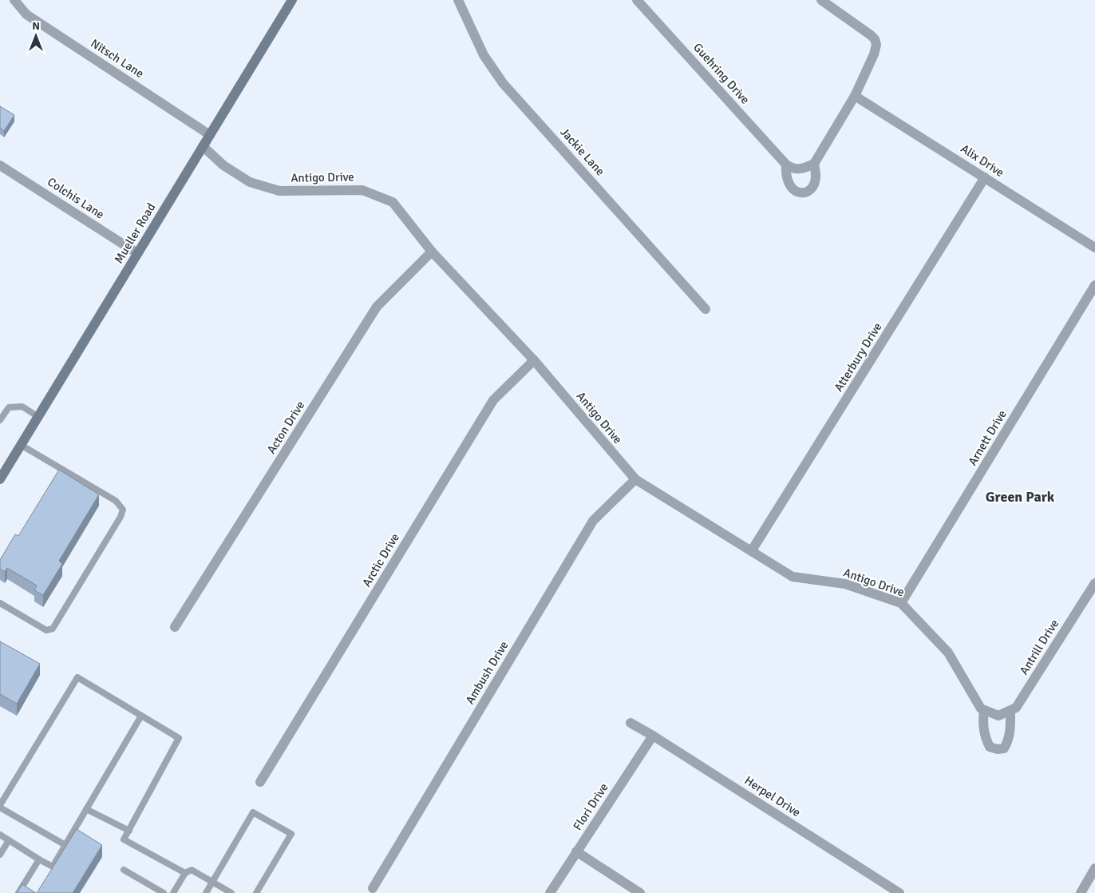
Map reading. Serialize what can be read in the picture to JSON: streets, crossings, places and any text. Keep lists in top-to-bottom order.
{
  "streets": {
    "street": [
      "Nitsch Lane",
      "Guehring Drive",
      "Jackie Lane",
      "Alix Drive",
      "Antigo Drive",
      "Colchis Lane",
      "Mueller Road",
      "Atterbury Drive",
      "Acton Drive",
      "Arnett Drive",
      "Arctic Drive",
      "Antrill Drive",
      "Ambush Drive",
      "Herpel Drive",
      "Flori Drive"
    ]
  },
  "crossings": [
    ["Nitsch Lane", "Mueller Road"],
    ["Alix Drive", "Atterbury Drive"],
    ["Antigo Drive", "Mueller Road"],
    ["Antigo Drive", "Atterbury Drive"],
    ["Antigo Drive", "Acton Drive"],
    ["Antigo Drive", "Arnett Drive"],
    ["Antigo Drive", "Arctic Drive"],
    ["Antigo Drive", "Antrill Drive"],
    ["Antigo Drive", "Ambush Drive"],
    ["Colchis Lane", "Mueller Road"],
    ["Herpel Drive", "Flori Drive"]
  ],
  "districts": ["Green Park"],
  "north": "top"
}
